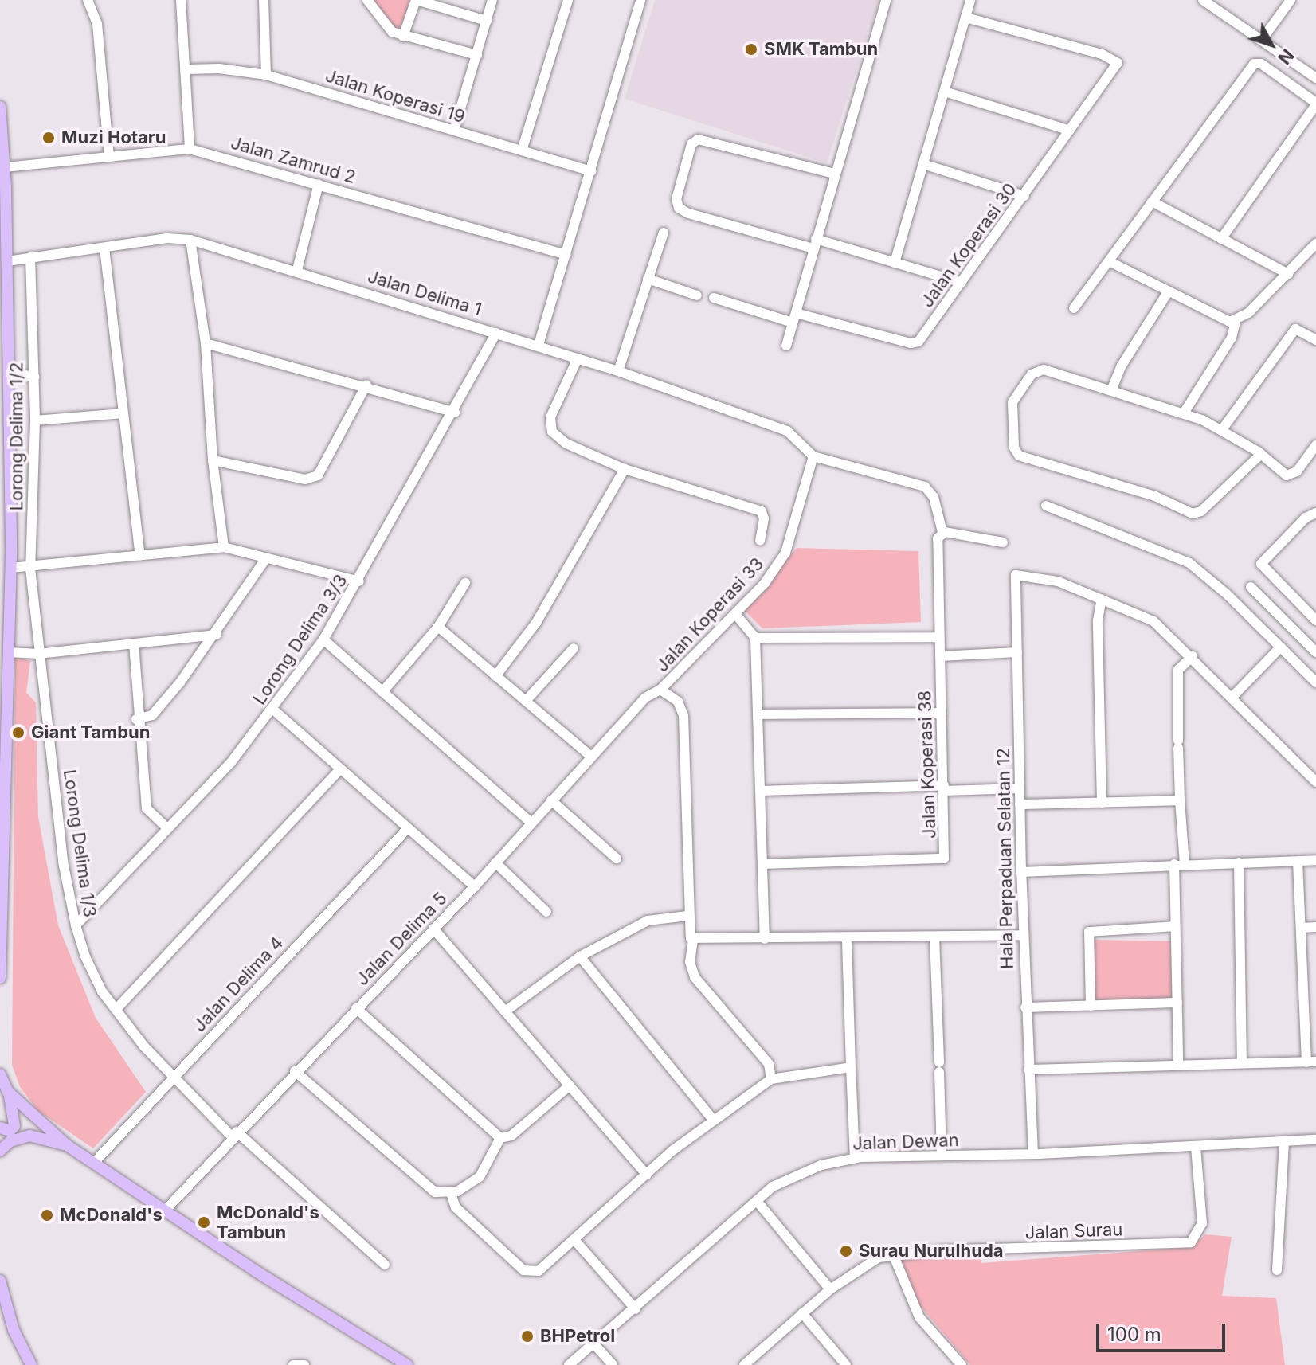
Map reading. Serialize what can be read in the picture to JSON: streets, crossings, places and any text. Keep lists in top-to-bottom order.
{
  "streets": {
    "street": [
      "Jalan Koperasi 19",
      "Jalan Zamrud 2",
      "Jalan Koperasi 30",
      "Jalan Delima 1",
      "Lorong Delima 1/2",
      "Jalan Koperasi 33",
      "Lorong Delima 3/3",
      "Jalan Koperasi 38",
      "Lorong Delima 1/3",
      "Hala Perpaduan Selatan 12",
      "Jalan Delima 5",
      "Jalan Delima 4",
      "Jalan Dewan",
      "Jalan Surau"
    ]
  },
  "crossings": [
    ["Jalan Delima 1", "Lorong Delima 1/2"],
    ["Jalan Delima 1", "Jalan Koperasi 33"],
    ["Jalan Delima 1", "Lorong Delima 3/3"],
    ["Lorong Delima 1/2", "Lorong Delima 1/3"],
    ["Jalan Koperasi 33", "Jalan Delima 5"],
    ["Lorong Delima 3/3", "Lorong Delima 1/3"],
    ["Lorong Delima 1/3", "Jalan Delima 5"],
    ["Lorong Delima 1/3", "Jalan Delima 4"],
    ["Hala Perpaduan Selatan 12", "Jalan Dewan"],
    ["Jalan Dewan", "Jalan Surau"]
  ],
  "places": [
    "SMK Tambun",
    "Muzi Hotaru",
    "Giant Tambun",
    "McDonald's",
    "McDonald's Tambun",
    "Surau Nurulhuda",
    "BHPetrol"
  ],
  "scale_bar": "100 m",
  "north": "bottom right"
}
